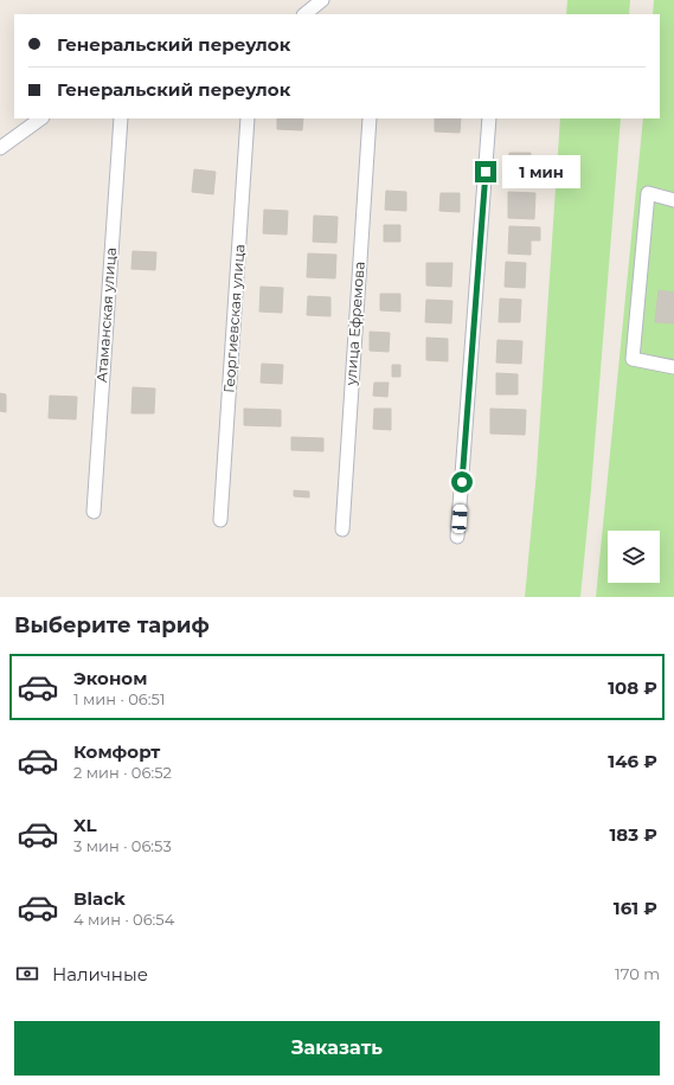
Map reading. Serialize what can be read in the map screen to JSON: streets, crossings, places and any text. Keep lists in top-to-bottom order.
{
  "streets": {
    "street": ["Атаманская улица", "Георгиевская улица", "улица Ефремова"]
  },
  "page": {
    "banner": ["Генеральский переулок", "Генеральский переулок"],
    "bubble": "1 мин",
    "heading": "Выберите тариф",
    "list": [
      {
        "name": "Эконом",
        "note": "1 мин · 06:51",
        "value": "108 ₽"
      },
      {
        "name": "Комфорт",
        "note": "2 мин · 06:52",
        "value": "146 ₽"
      },
      {
        "name": "XL",
        "note": "3 мин · 06:53",
        "value": "183 ₽"
      },
      {
        "name": "Black",
        "note": "4 мин · 06:54",
        "value": "161 ₽"
      }
    ],
    "pay": ["Наличные", "170 m"],
    "buttons": "Заказать"
  }
}
